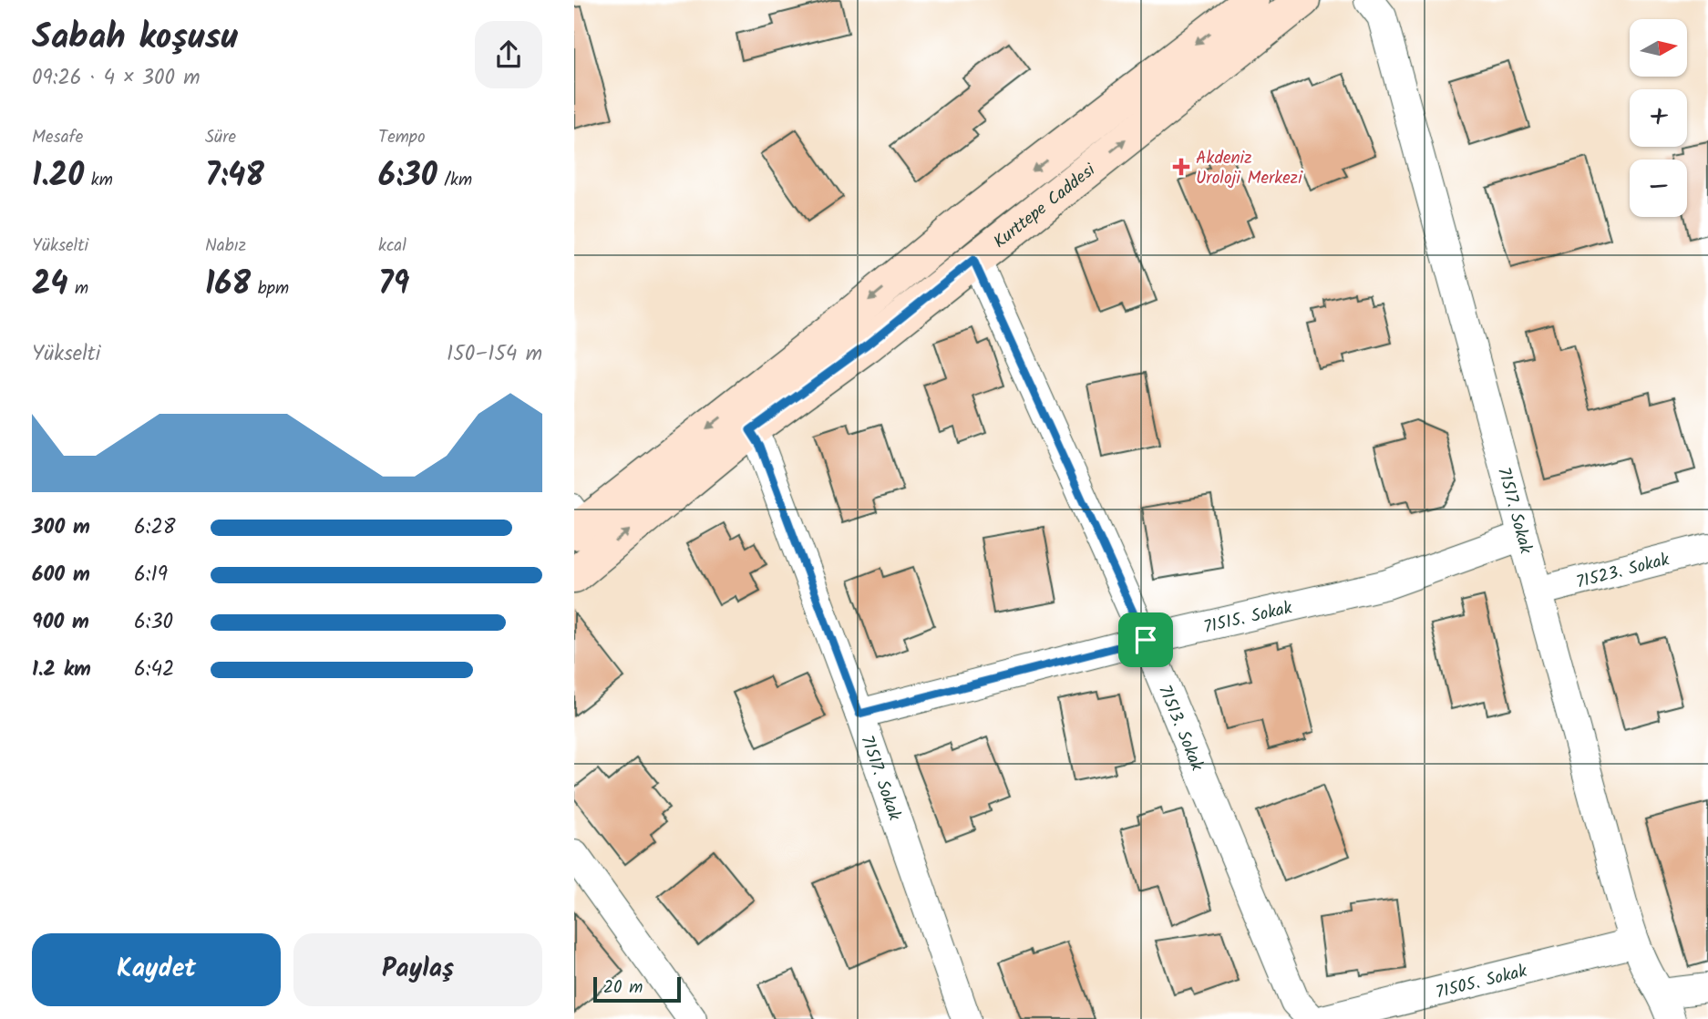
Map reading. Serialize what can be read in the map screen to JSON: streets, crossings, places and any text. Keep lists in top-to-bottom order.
{
  "streets": {
    "main road": ["Kurttepe Caddesi"],
    "street": [
      "71517. Sokak",
      "71523. Sokak",
      "71515. Sokak",
      "71513. Sokak",
      "71505. Sokak"
    ]
  },
  "crossings": [
    ["Kurttepe Caddesi", "71517. Sokak"],
    ["Kurttepe Caddesi", "71513. Sokak"],
    ["71517. Sokak", "71523. Sokak"],
    ["71517. Sokak", "71515. Sokak"],
    ["71517. Sokak", "71505. Sokak"],
    ["71515. Sokak", "71513. Sokak"]
  ],
  "places": {
    "health": ["Akdeniz Uroloji Merkezi"]
  },
  "scale_bar": "20 m",
  "north": "right",
  "page": {
    "heading": ["Sabah koşusu", "09:26 · 4 × 300 m"],
    "map_buttons": ["+", "−"],
    "stats": [
      ["Mesafe", "1.20 km"],
      ["Süre", "7:48"],
      ["Tempo", "6:30 /km"],
      ["Yükselti", "24 m"],
      ["Nabız", "168 bpm"],
      ["kcal", "79"]
    ],
    "chart": ["Yükselti", "150–154 m"],
    "list": [
      {
        "name": "300 m",
        "note": "6:28"
      },
      {
        "name": "600 m",
        "note": "6:19"
      },
      {
        "name": "900 m",
        "note": "6:30"
      },
      {
        "name": "1.2 km",
        "note": "6:42"
      }
    ],
    "buttons": ["Kaydet", "Paylaş"],
    "scale": "20 m"
  }
}
